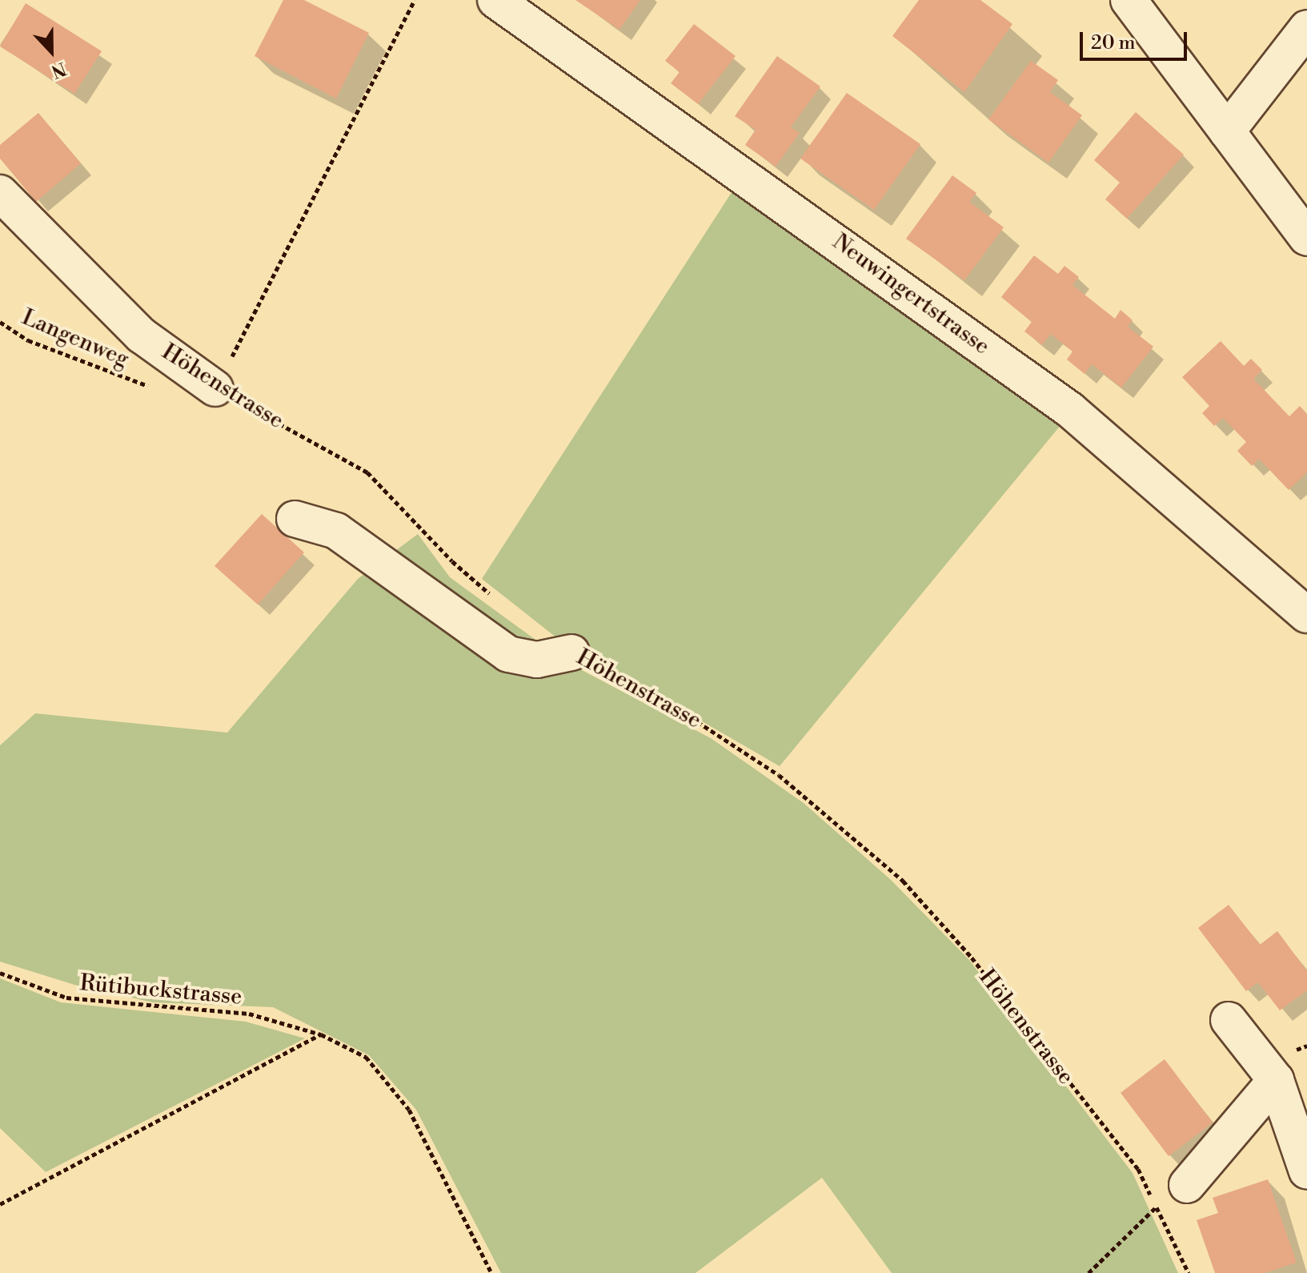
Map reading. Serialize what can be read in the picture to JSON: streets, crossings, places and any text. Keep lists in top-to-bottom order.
{
  "streets": {
    "street": ["Neuwingertstrasse", "Höhenstrasse"],
    "path": ["Langenweg", "Rütibuckstrasse"]
  },
  "scale_bar": "20 m",
  "north": "bottom"
}
